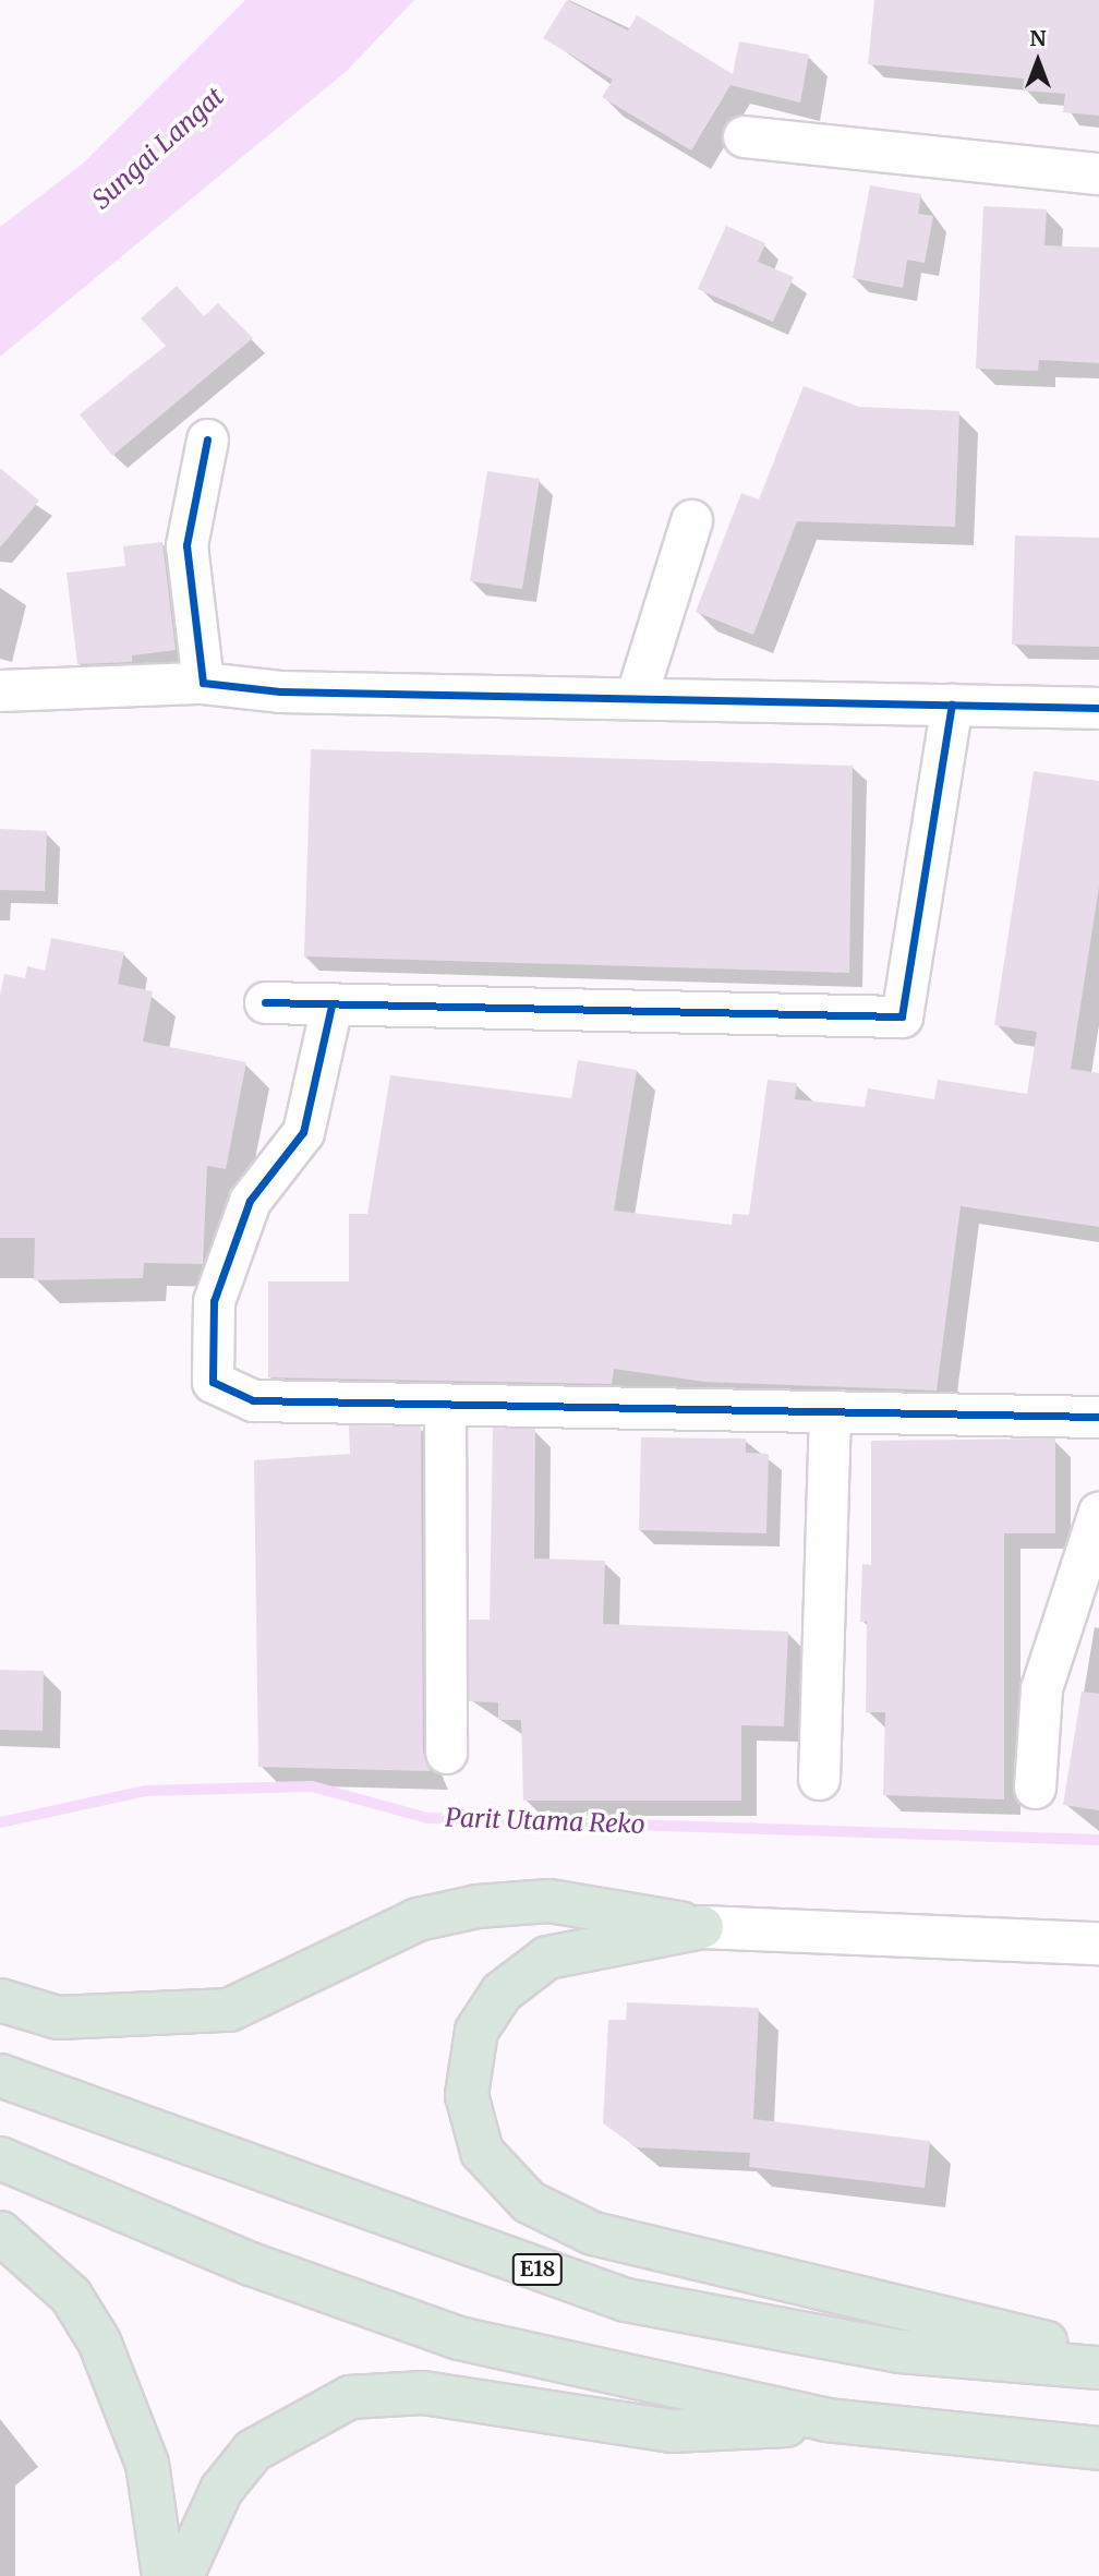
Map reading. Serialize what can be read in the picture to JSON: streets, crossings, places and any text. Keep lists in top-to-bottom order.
{
  "streets": {
    "highway": ["E18"]
  },
  "water": ["Sungai Langat", "Parit Utama Reko"],
  "north": "top"
}
